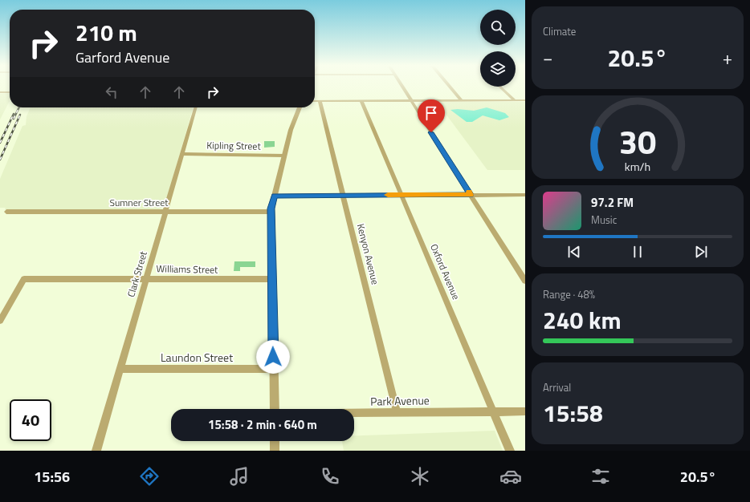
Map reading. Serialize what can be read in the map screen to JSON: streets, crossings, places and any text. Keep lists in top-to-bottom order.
{
  "streets": {
    "street": [
      "Kipling Street",
      "Sumner Street",
      "Kenyon Avenue",
      "Williams Street",
      "Oxford Avenue",
      "Clark Street",
      "Laundon Street",
      "Park Avenue"
    ]
  },
  "crossings": [
    ["Kipling Street", "Clark Street"],
    ["Sumner Street", "Clark Street"],
    ["Kenyon Avenue", "Park Avenue"],
    ["Williams Street", "Clark Street"],
    ["Oxford Avenue", "Park Avenue"],
    ["Clark Street", "Laundon Street"]
  ],
  "page": {
    "tile": [
      "Climate",
      ["Range · 48%", "240 km"],
      ["Arrival", "15:58"]
    ],
    "turn": ["210 m", "Garford Avenue"],
    "heat": ["−", "20.5°", "+"],
    "song": ["97.2 FM", "Music"],
    "limit": "40",
    "trip": "15:58 · 2 min · 640 m",
    "tabs": ["15:56", "20.5°"],
    "gauge": ["30", "km/h"]
  }
}
